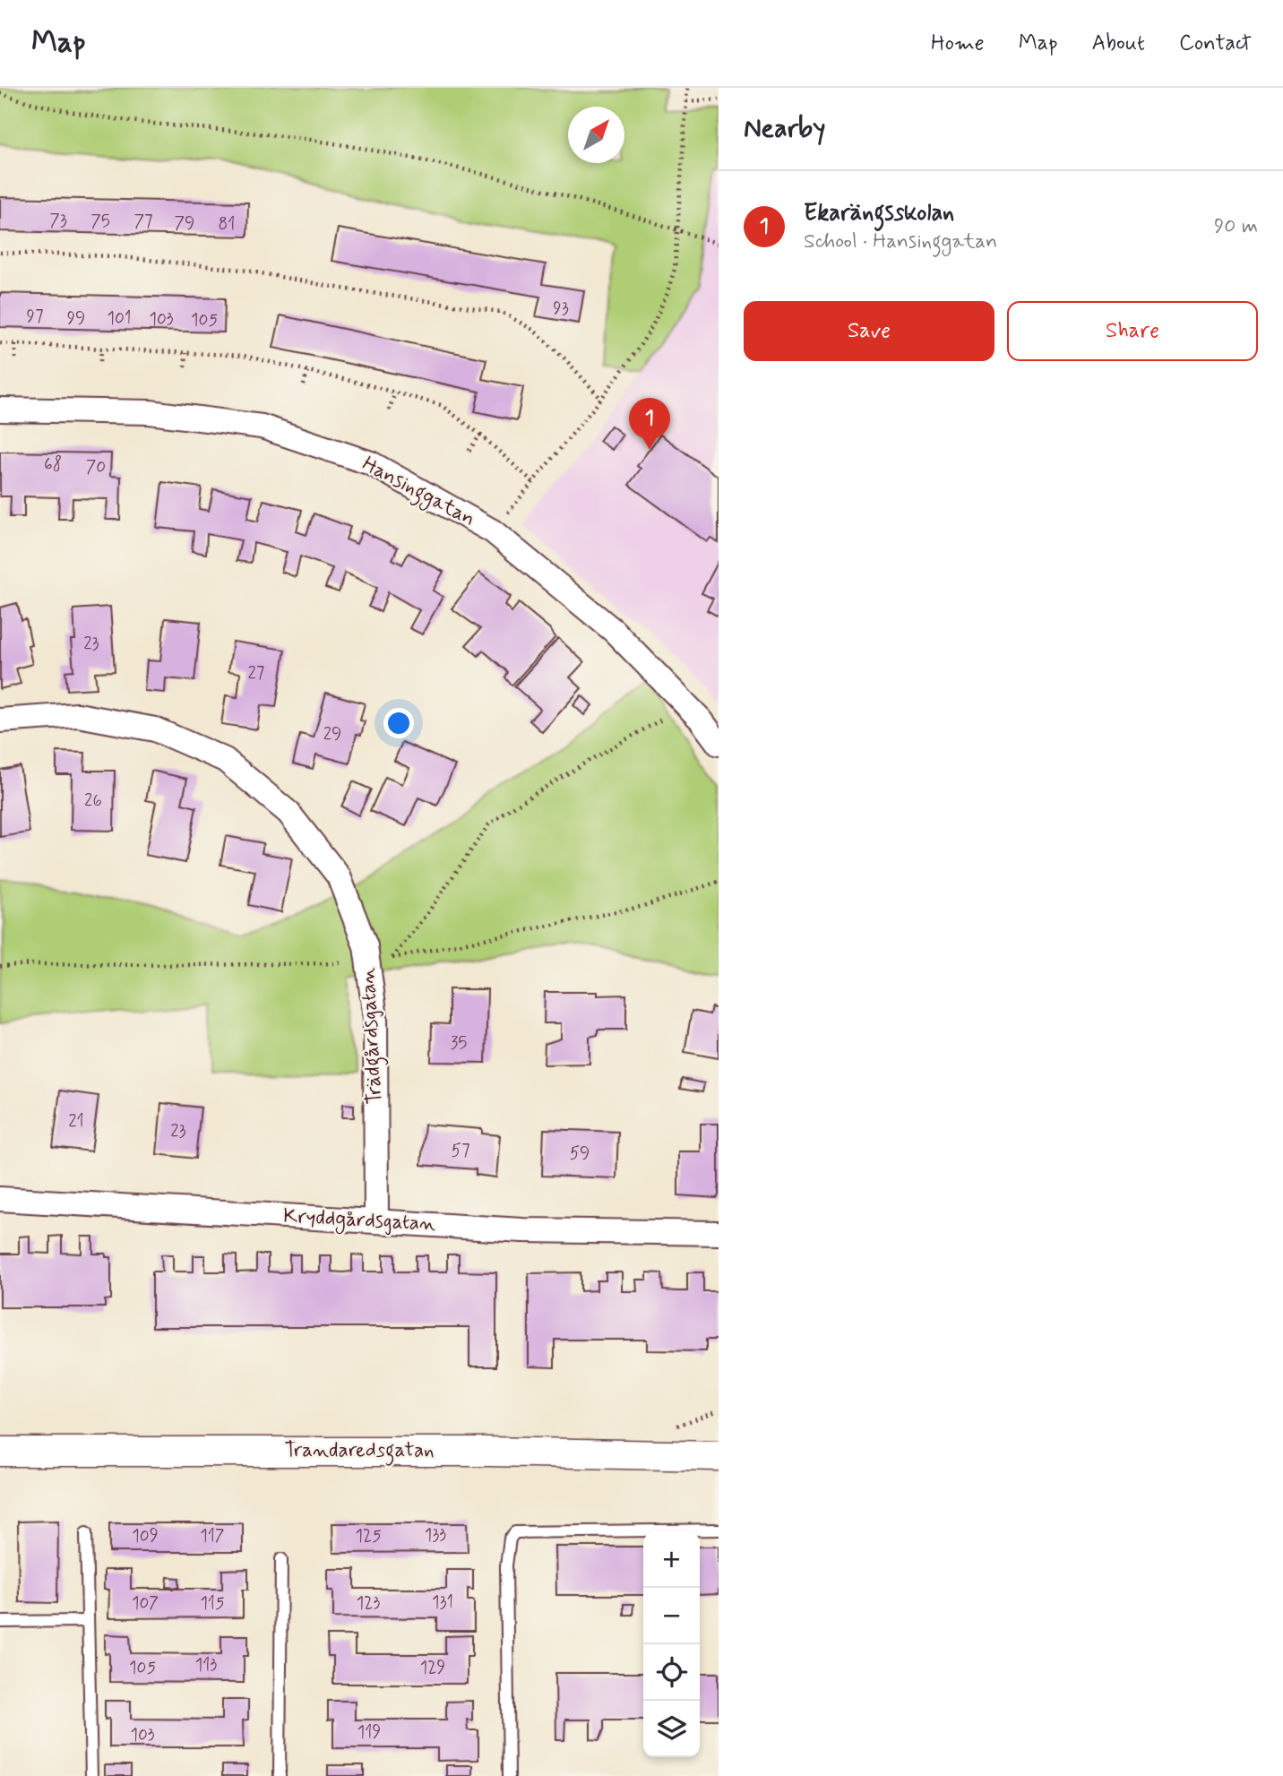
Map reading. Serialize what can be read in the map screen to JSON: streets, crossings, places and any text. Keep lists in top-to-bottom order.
{
  "streets": {
    "street": [
      "Hansinggatan",
      "Trädgårdsgatan",
      "Kryddgårdsgatan",
      "Trandaredsgatan"
    ]
  },
  "crossings": [
    ["Trädgårdsgatan", "Kryddgårdsgatan"]
  ],
  "house_numbers": [
    "73",
    "75",
    "77",
    "79",
    "81",
    "93",
    "97",
    "99",
    "101",
    "103",
    "105",
    "68",
    "70",
    "23",
    "27",
    "29",
    "26",
    "35",
    "21",
    "23",
    "57",
    "59",
    "133",
    "109",
    "117",
    "125",
    "131",
    "107",
    "115",
    "123",
    "113",
    "105",
    "129",
    "119",
    "103"
  ],
  "north": "top right",
  "page": {
    "header": "Map",
    "nav": [
      "Home",
      "Map",
      "About",
      "Contact"
    ],
    "heading": "Nearby",
    "list": [
      {
        "mark": "1",
        "name": "Ekarängsskolan",
        "note": "School · Hansinggatan",
        "value": "90 m"
      }
    ],
    "buttons": ["Save", "Share"],
    "pins": "1",
    "map_buttons": ["+", "−"]
  }
}
